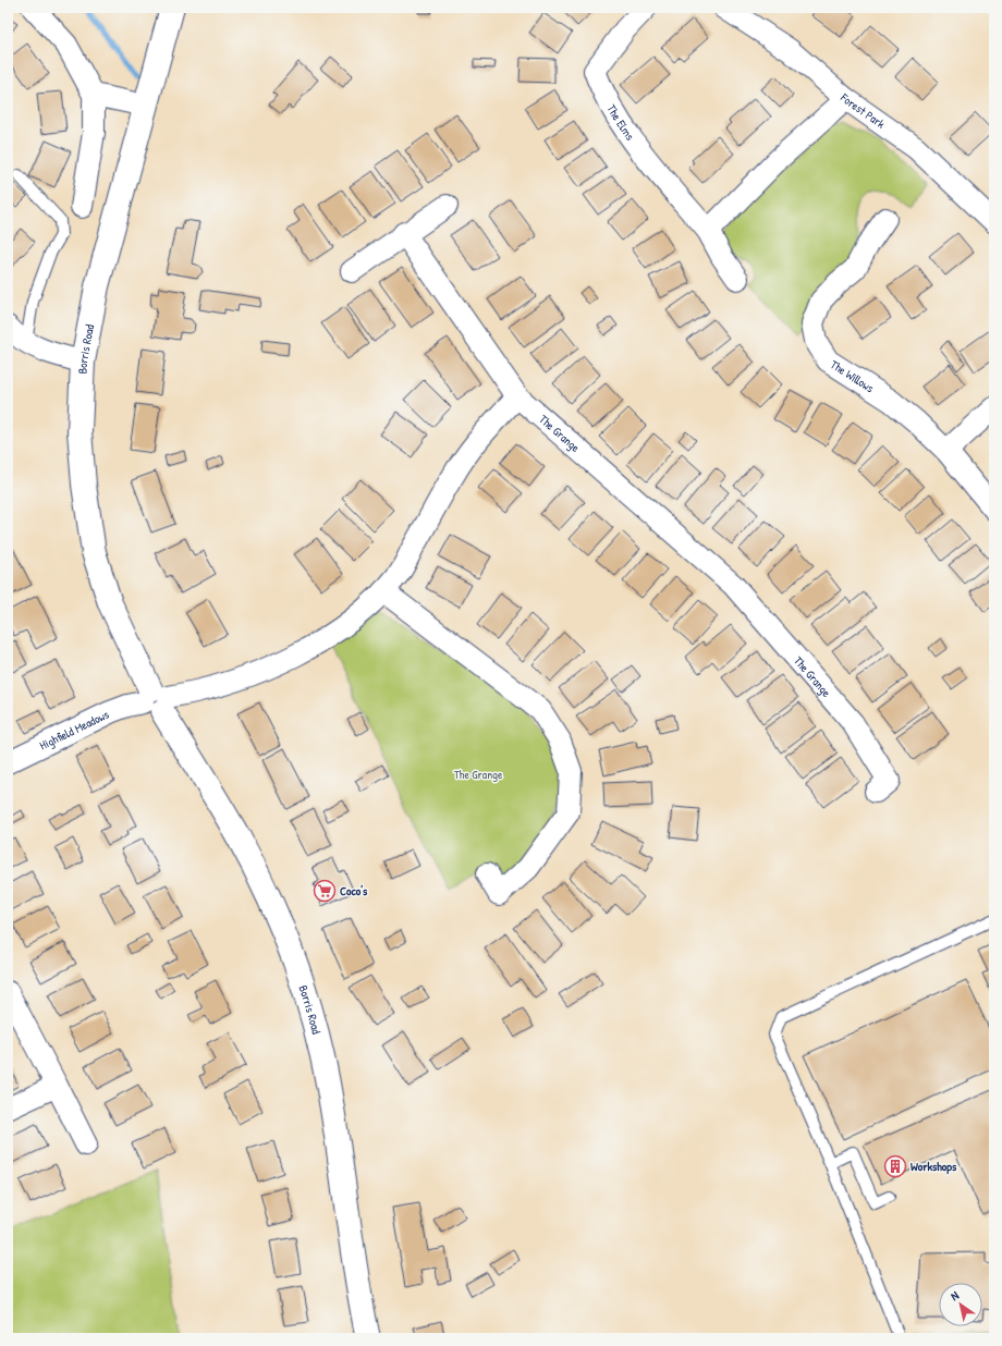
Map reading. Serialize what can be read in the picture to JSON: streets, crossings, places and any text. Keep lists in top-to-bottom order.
{
  "streets": {
    "street": [
      "Forest Park",
      "The Elms",
      "Borris Road",
      "The Willows",
      "The Grange",
      "Highfield Meadows"
    ]
  },
  "crossings": [
    ["Borris Road", "Highfield Meadows"]
  ],
  "parks": ["The Grange"],
  "places": {
    "supermarket": ["Coco's"],
    "building": ["Workshops"]
  },
  "north": "top left"
}
